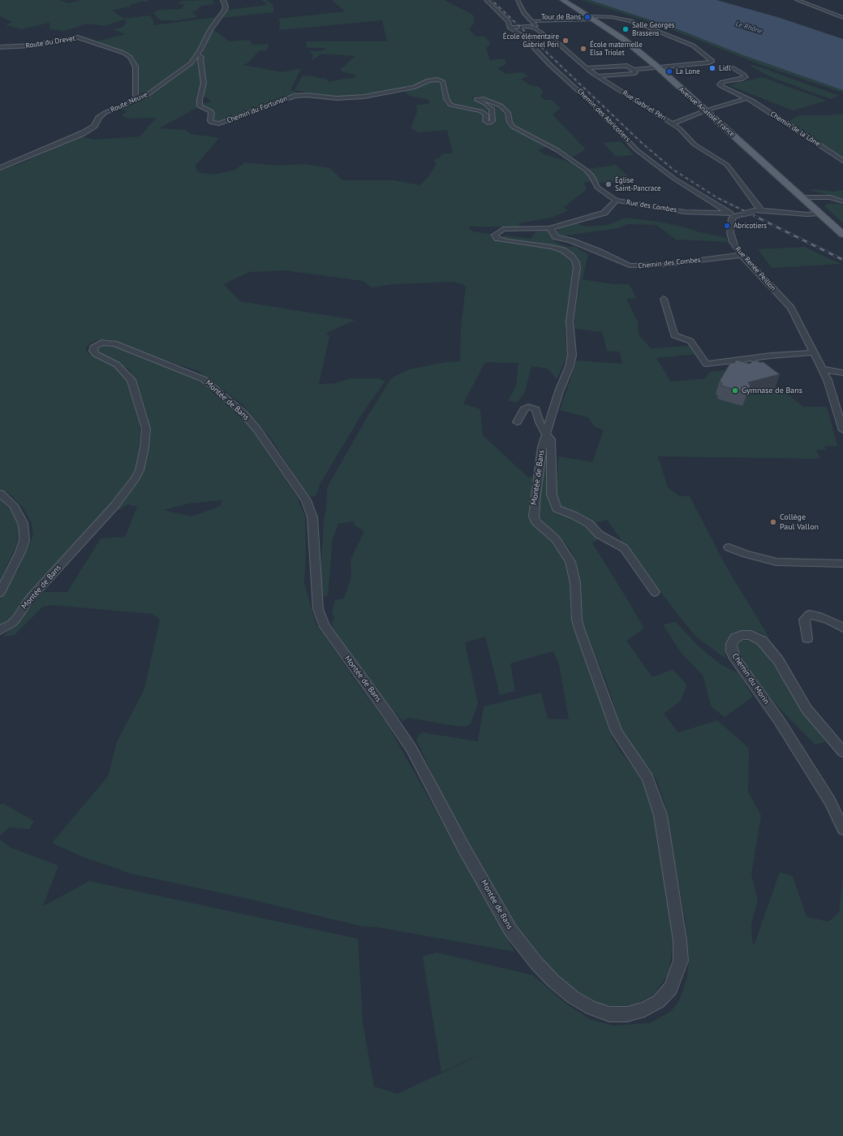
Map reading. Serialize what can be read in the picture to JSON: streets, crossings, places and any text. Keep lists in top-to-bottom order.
{
  "streets": {
    "main road": ["Avenue Anatole France"],
    "street": [
      "Route du Drevet",
      "Route Neuve",
      "Rue Gabriel Péri",
      "Chemin du Fortunon",
      "Chemin des Abricotiers",
      "Chemin de la Lône",
      "Rue des Combes",
      "Chemin des Combes",
      "Rue Renée Peillon",
      "Montée de Bans",
      "Chemin du Morin"
    ]
  },
  "crossings": [
    ["Route du Drevet", "Route Neuve"],
    ["Route Neuve", "Chemin du Fortunon"],
    ["Chemin du Fortunon", "Rue des Combes"],
    ["Chemin des Abricotiers", "Rue des Combes"],
    ["Chemin des Abricotiers", "Rue Renée Peillon"],
    ["Rue des Combes", "Chemin des Combes"],
    ["Rue des Combes", "Rue Renée Peillon"],
    ["Rue des Combes", "Montée de Bans"],
    ["Chemin des Combes", "Rue Renée Peillon"]
  ],
  "water": ["Le Rhône"],
  "places": [
    "Tour de Bans",
    "Salle Georges Brassens",
    "École élémentaire Gabriel Péri",
    "École maternelle Elsa Triolet",
    "Lidl",
    "La Lone",
    "Église Saint-Pancrace",
    "Abricotiers",
    "Gymnase de Bans",
    "Collège Paul Vallon"
  ]
}
